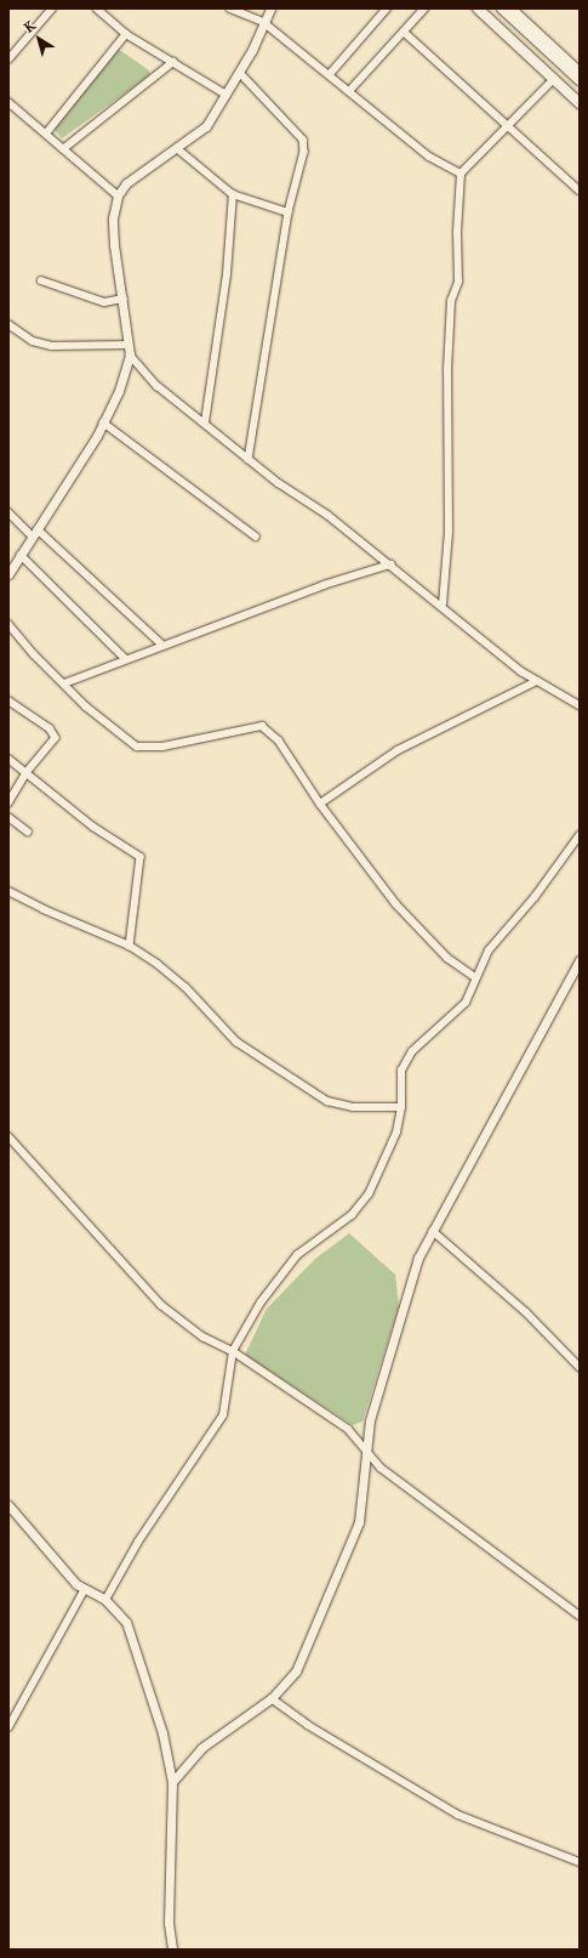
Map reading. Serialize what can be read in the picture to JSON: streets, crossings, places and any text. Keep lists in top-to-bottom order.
{
  "north": "top left"
}
